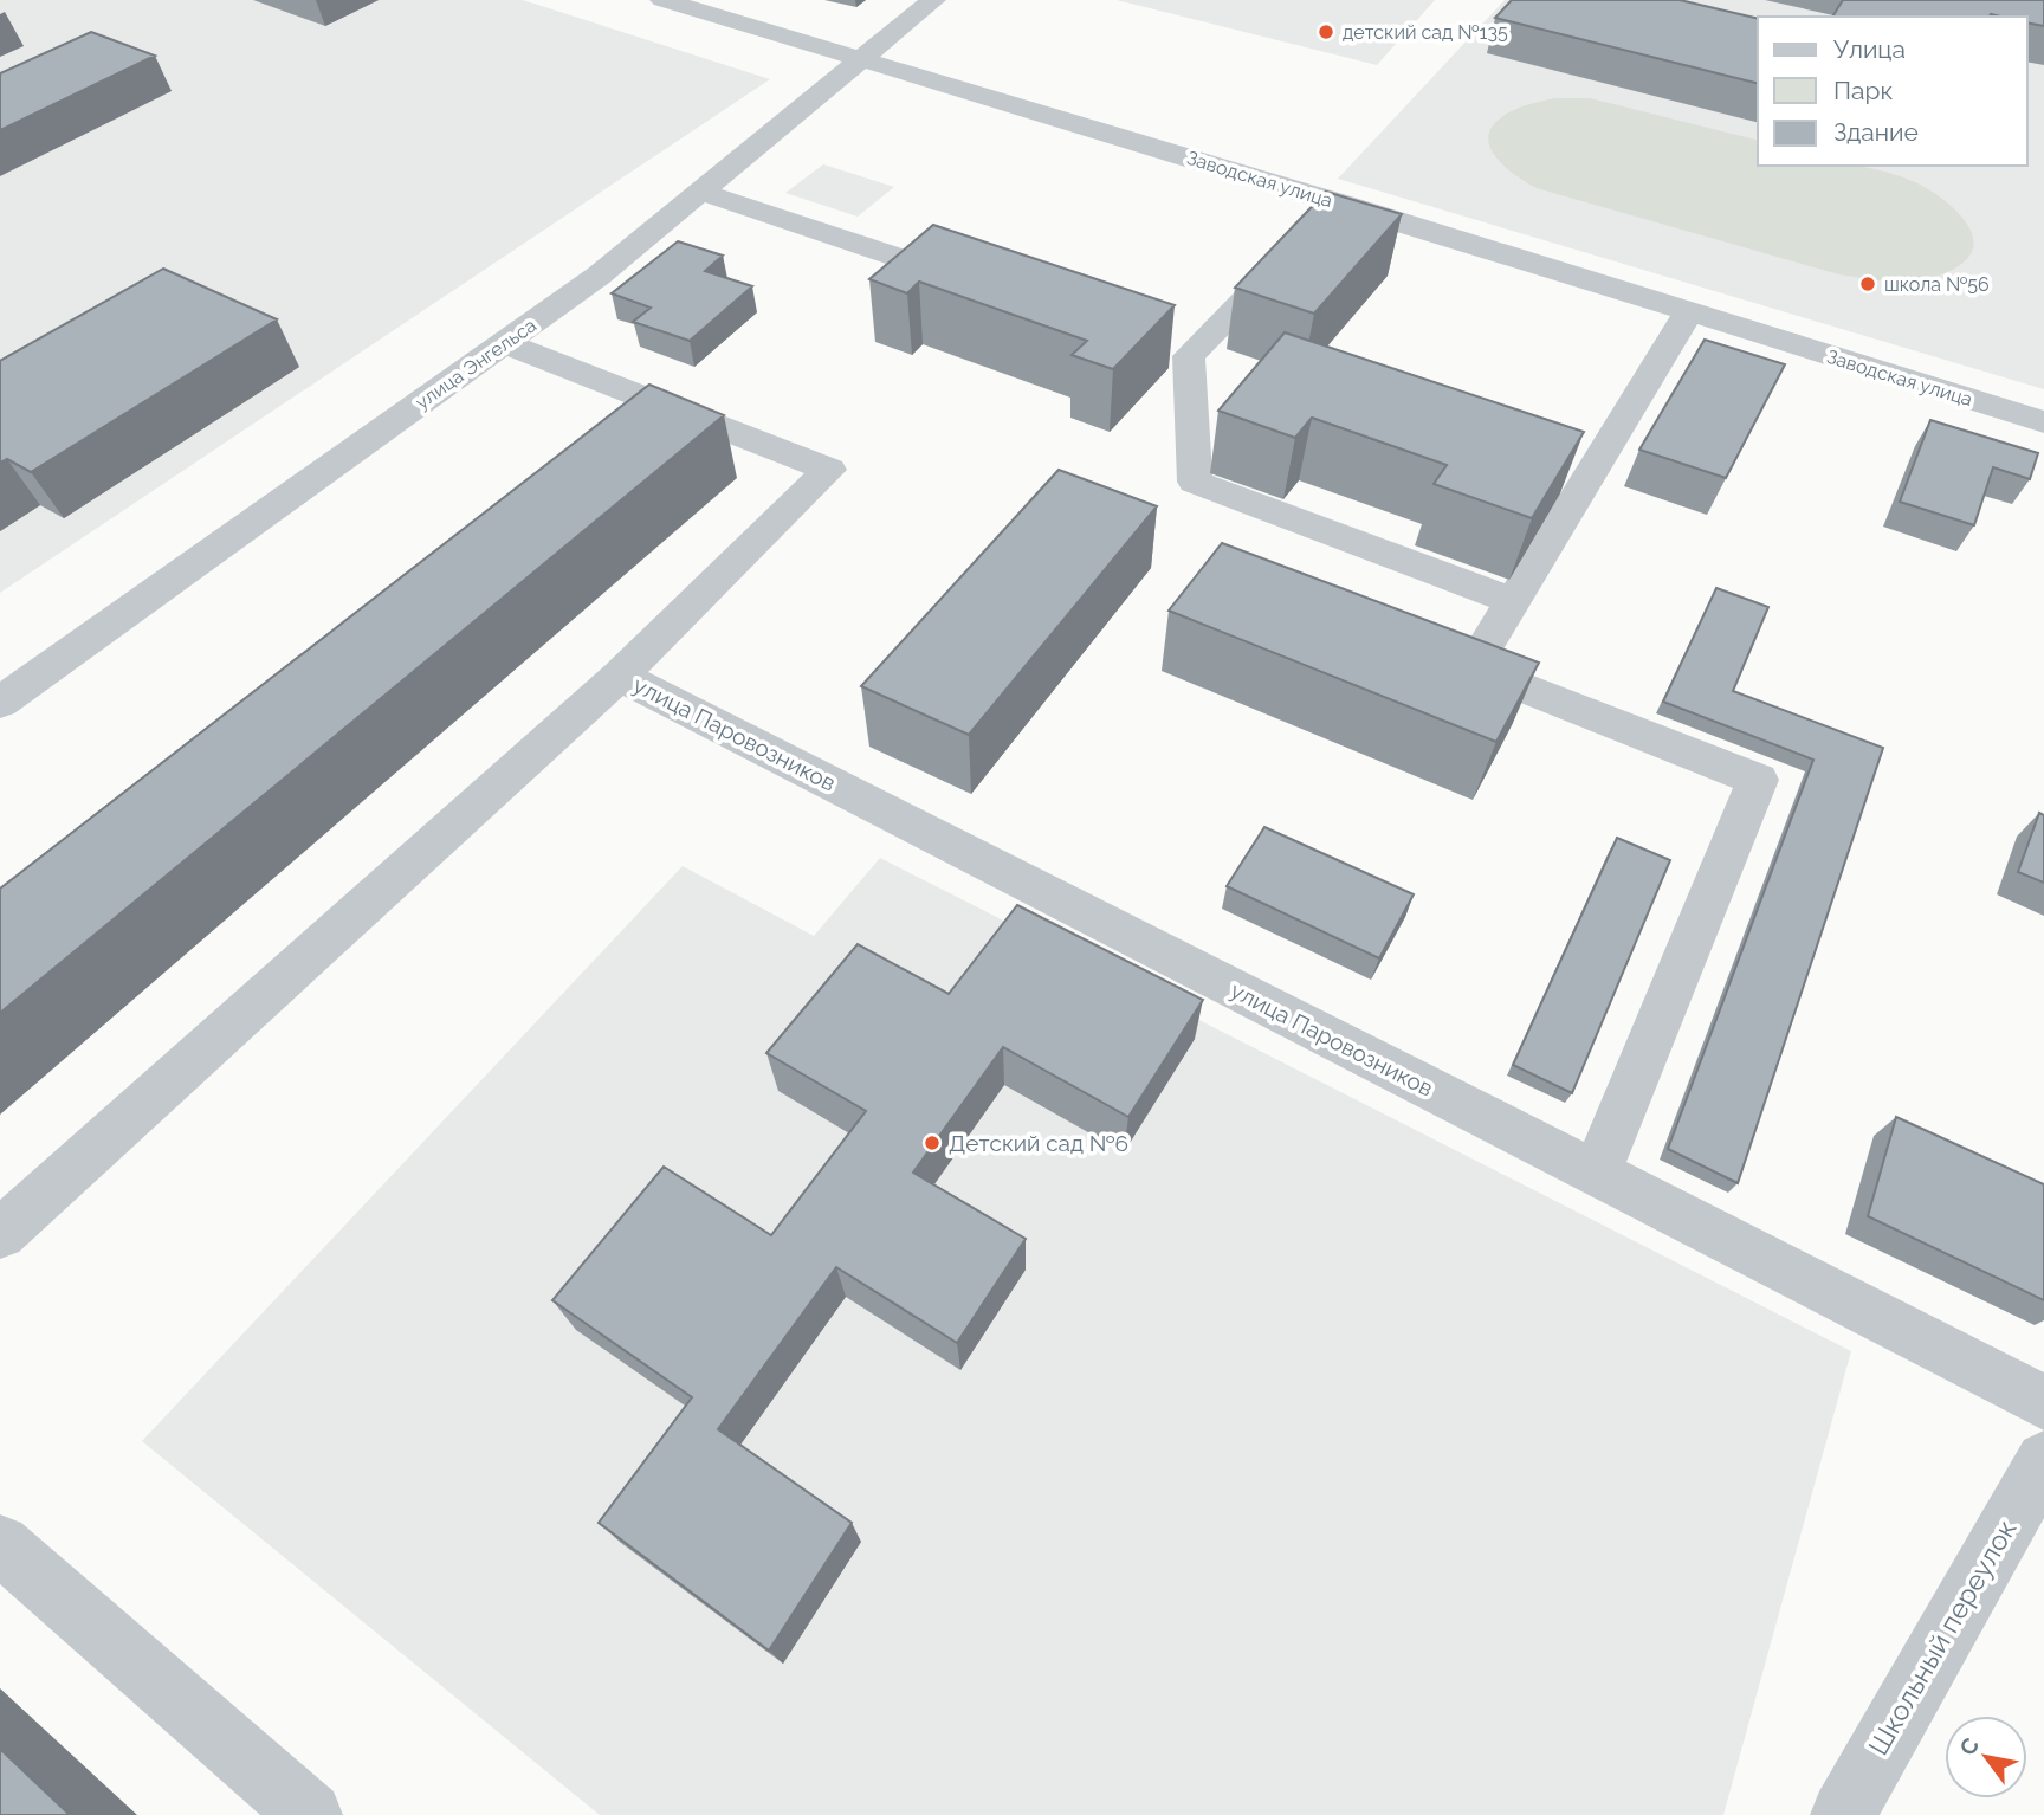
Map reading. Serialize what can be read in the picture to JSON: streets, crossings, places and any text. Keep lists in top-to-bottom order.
{
  "streets": {
    "street": [
      "Заводская улица",
      "улица Энгельса",
      "улица Паровозников",
      "Школьный переулок"
    ]
  },
  "crossings": [
    ["Заводская улица", "улица Энгельса"]
  ],
  "places": ["детский сад №135", "школа №56", "Детский сад №6"],
  "legend": ["Улица", "Парк", "Здание"],
  "north": "top left"
}
